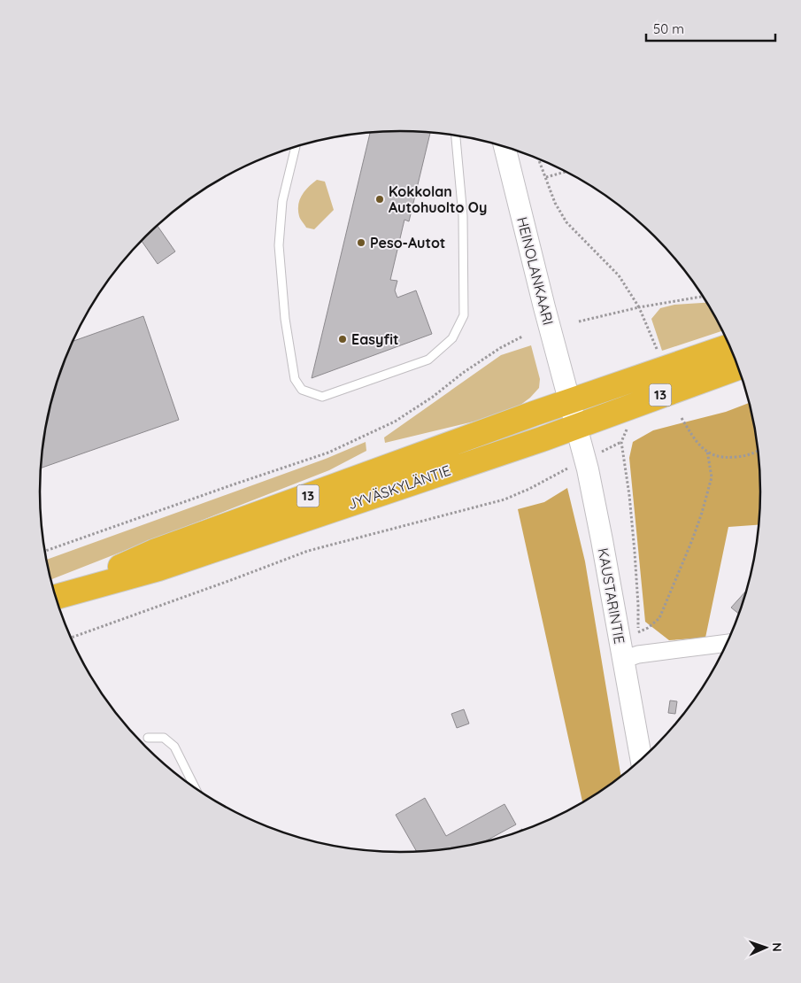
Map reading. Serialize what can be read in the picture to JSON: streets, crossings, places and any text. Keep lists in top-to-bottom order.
{
  "streets": {
    "highway": ["13", "JYVÄSKYLÄNTIE"],
    "street": ["HEINOLANKAARI", "KAUSTARINTIE"]
  },
  "crossings": [
    ["HEINOLANKAARI", "JYVÄSKYLÄNTIE"],
    ["HEINOLANKAARI", "KAUSTARINTIE"],
    ["JYVÄSKYLÄNTIE", "KAUSTARINTIE"]
  ],
  "places": ["Kokkolan Autohuolto Oy", "Peso-Autot", "Easyfit"],
  "scale_bar": "50 m",
  "north": "right"
}
